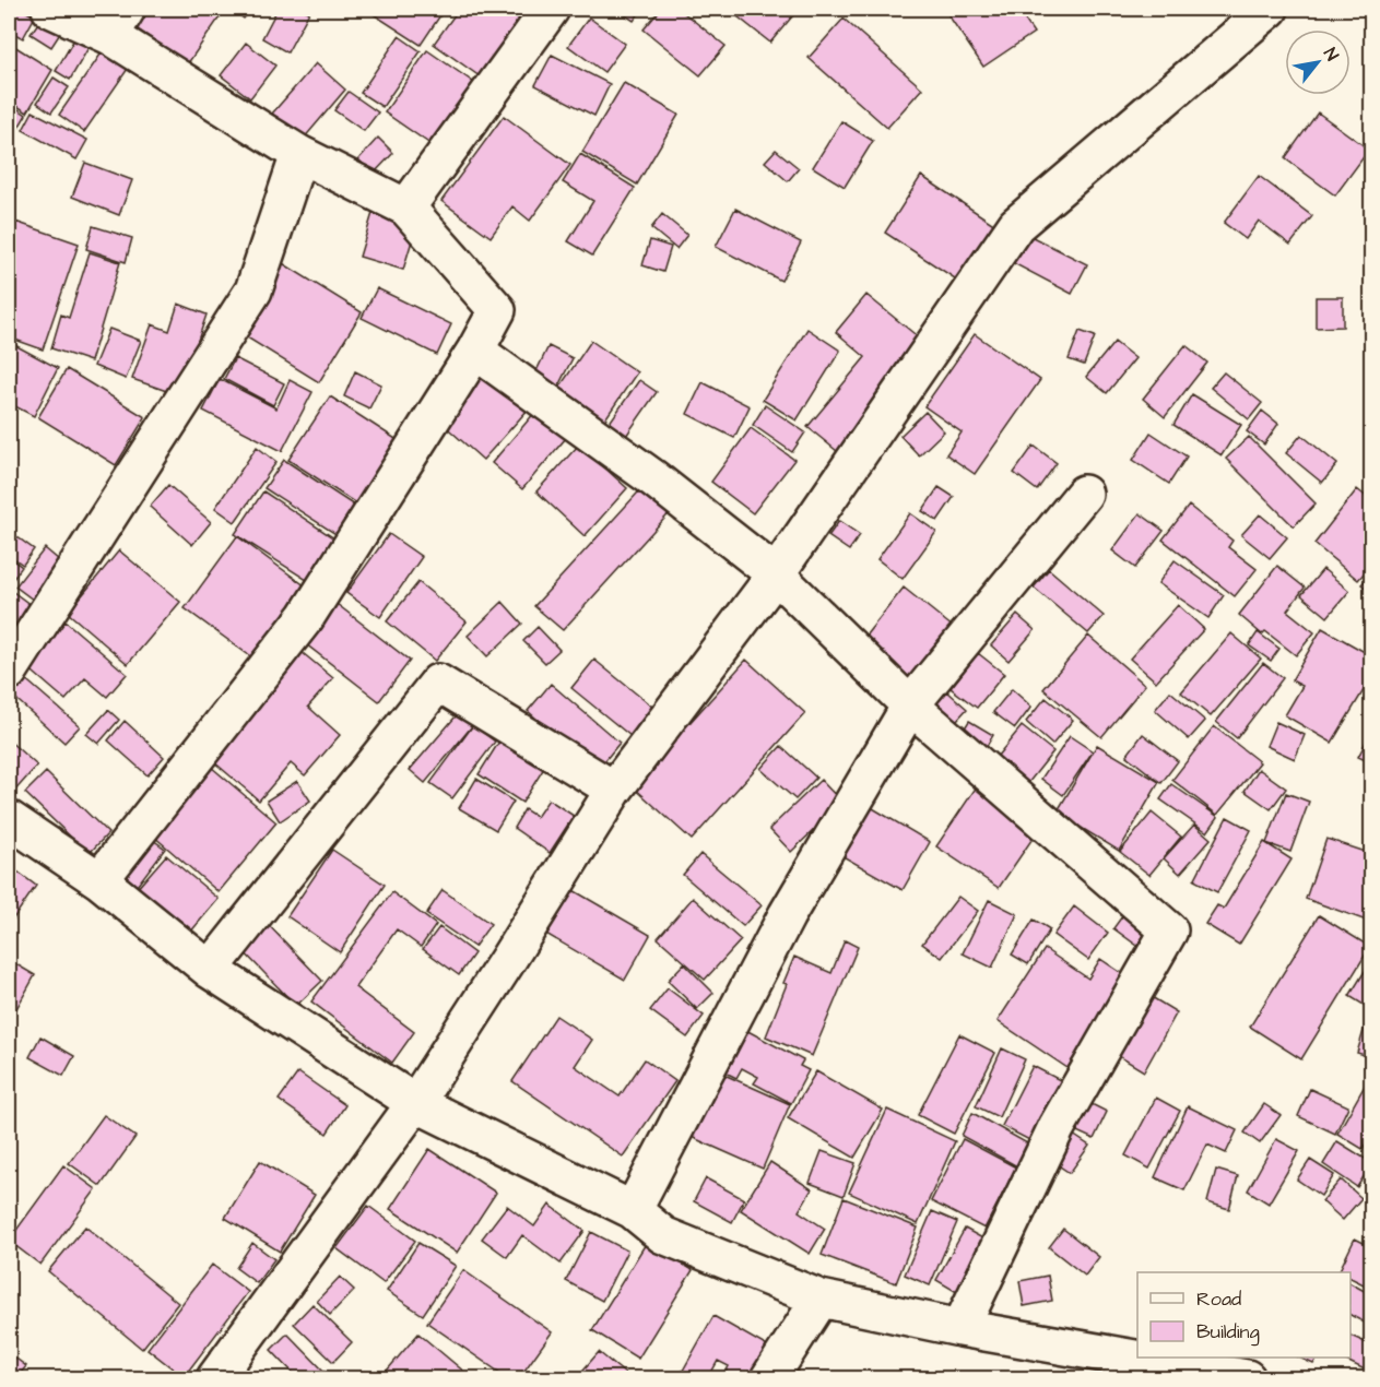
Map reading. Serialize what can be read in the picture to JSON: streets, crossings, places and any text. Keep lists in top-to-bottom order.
{
  "legend": ["Road", "Building"],
  "north": "top right"
}
